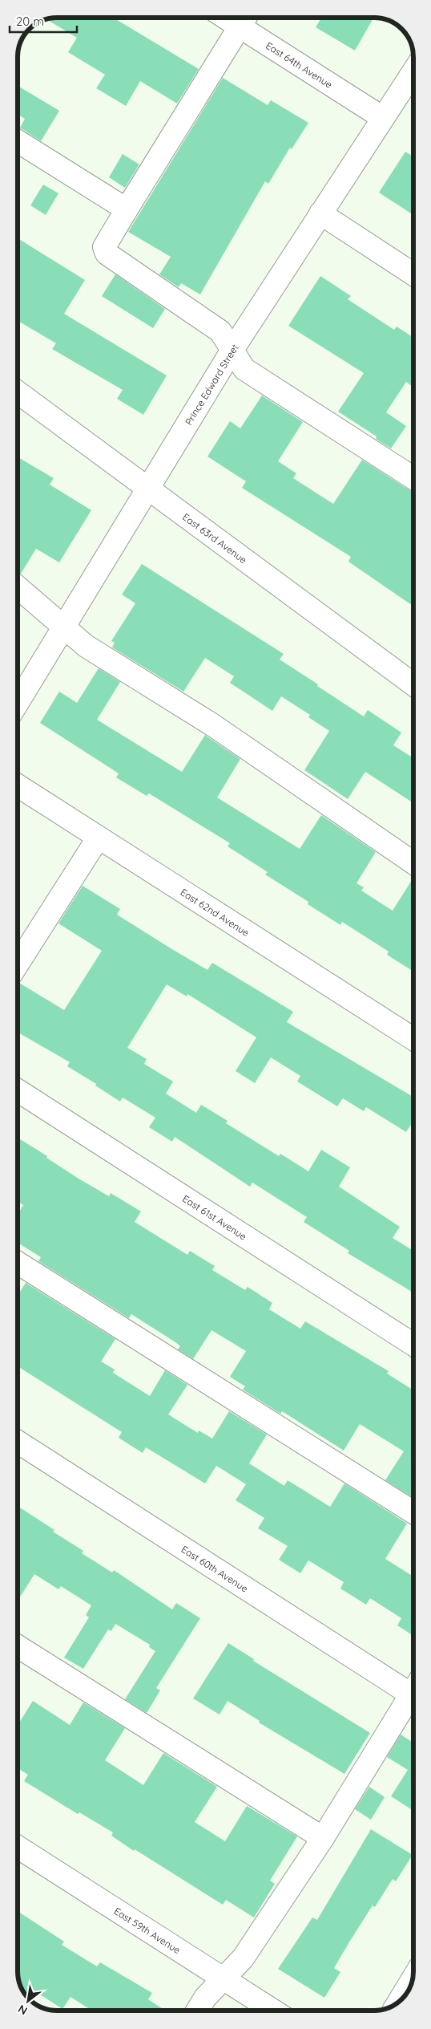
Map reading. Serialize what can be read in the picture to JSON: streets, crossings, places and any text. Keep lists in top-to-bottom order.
{
  "streets": {
    "street": [
      "East 64th Avenue",
      "Prince Edward Street",
      "East 63rd Avenue",
      "East 62nd Avenue",
      "East 61st Avenue",
      "East 60th Avenue",
      "East 59th Avenue"
    ]
  },
  "crossings": [
    ["East 64th Avenue", "Prince Edward Street"],
    ["Prince Edward Street", "East 63rd Avenue"]
  ],
  "scale_bar": "20 m",
  "north": "bottom left"
}
